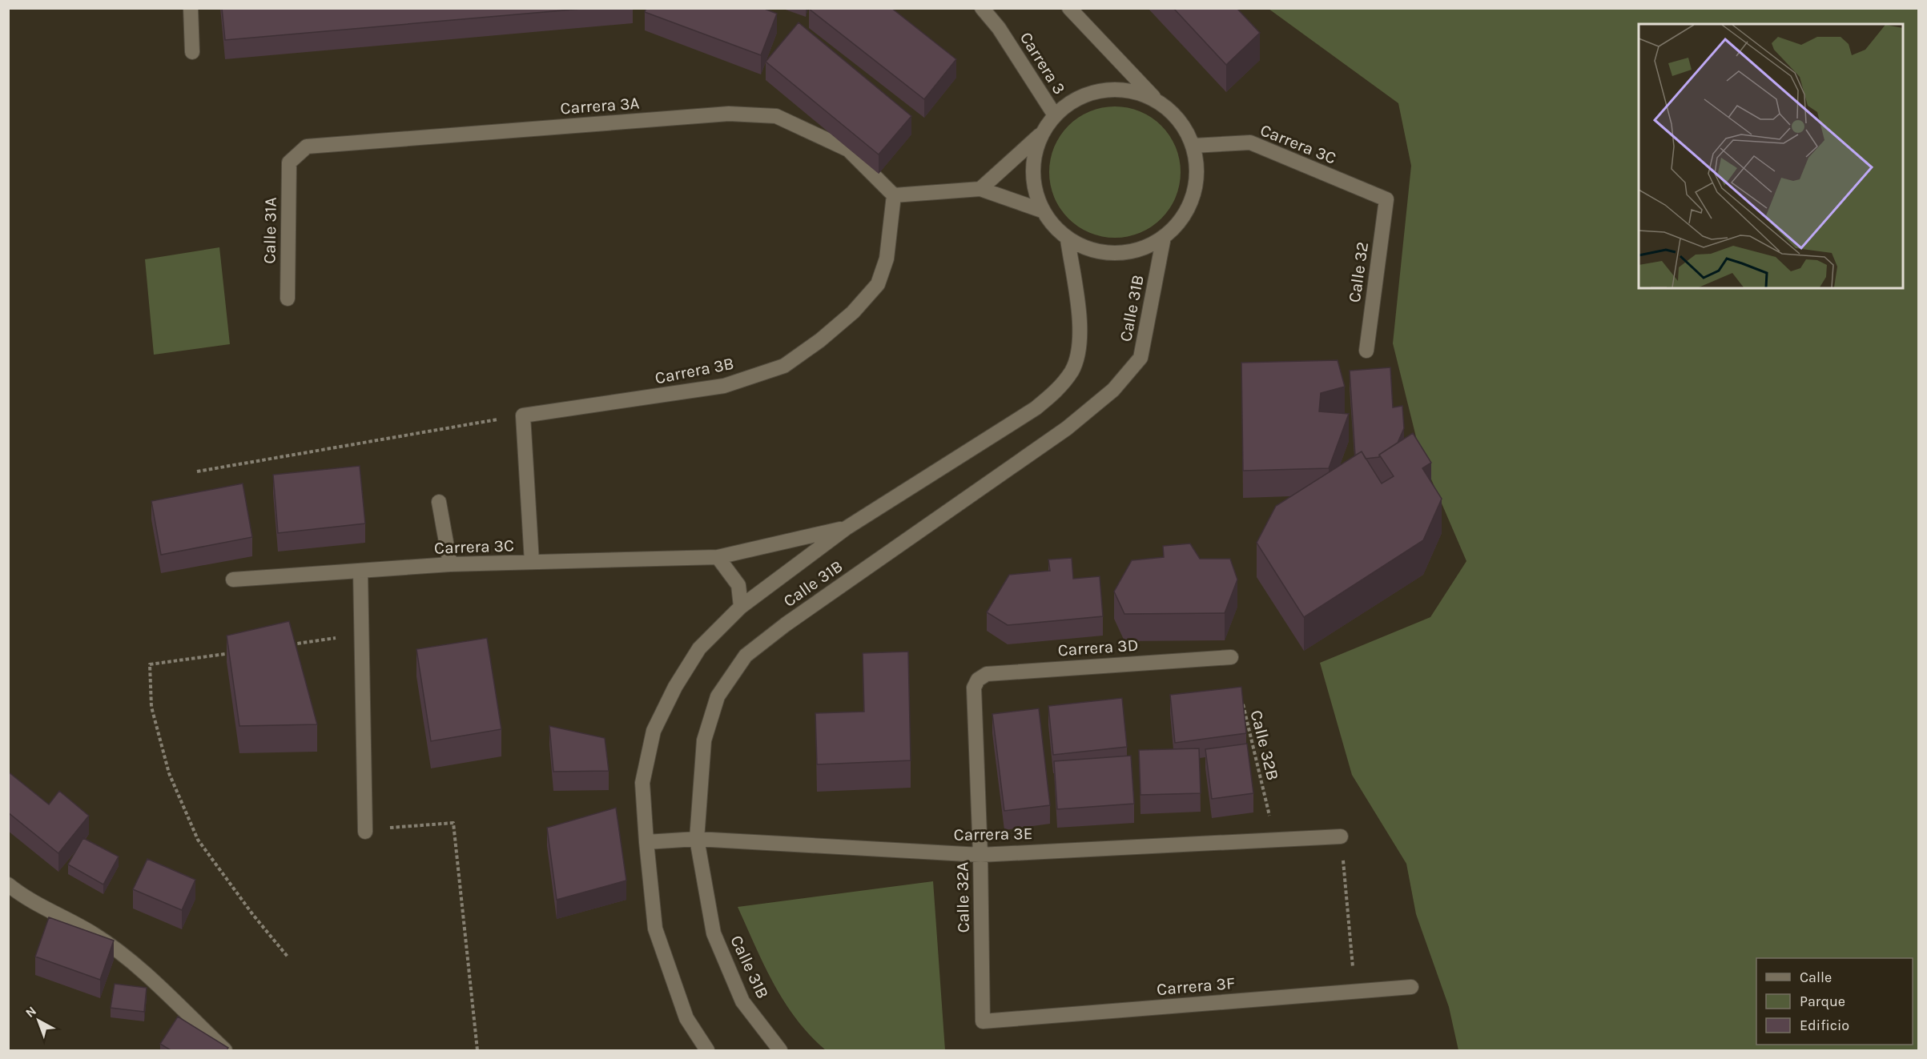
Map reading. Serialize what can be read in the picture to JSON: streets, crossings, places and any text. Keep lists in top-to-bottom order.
{
  "streets": {
    "street": [
      "Carrera 3",
      "Carrera 3A",
      "Carrera 3C",
      "Calle 31A",
      "Calle 32",
      "Calle 31B",
      "Carrera 3B",
      "Carrera 3D",
      "Carrera 3E",
      "Calle 32A",
      "Carrera 3F"
    ],
    "path": ["Calle 32B"]
  },
  "crossings": [
    ["Carrera 3", "Carrera 3C"],
    ["Carrera 3", "Calle 31B"],
    ["Carrera 3A", "Calle 31A"],
    ["Carrera 3A", "Carrera 3B"],
    ["Carrera 3C", "Calle 32"],
    ["Carrera 3C", "Calle 31B"],
    ["Calle 31B", "Carrera 3E"],
    ["Carrera 3D", "Calle 32A"],
    ["Calle 32B", "Carrera 3E"],
    ["Carrera 3E", "Calle 32A"],
    ["Calle 32A", "Carrera 3F"]
  ],
  "legend": ["Calle", "Parque", "Edificio"],
  "north": "top left"
}
